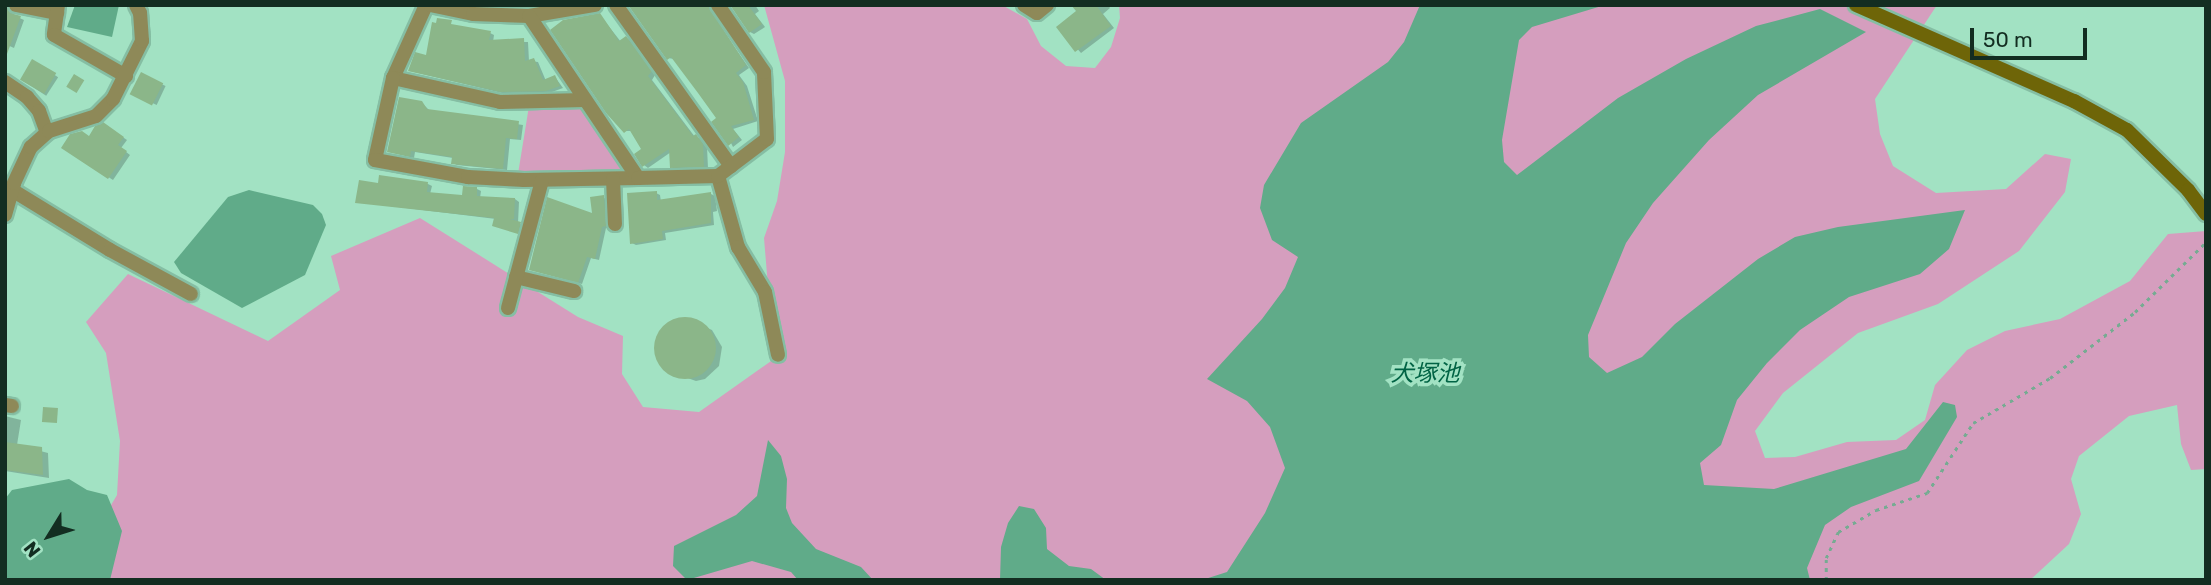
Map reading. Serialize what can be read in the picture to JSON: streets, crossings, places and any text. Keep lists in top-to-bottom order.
{
  "water": ["犬塚池"],
  "scale_bar": "50 m",
  "north": "bottom left"
}
